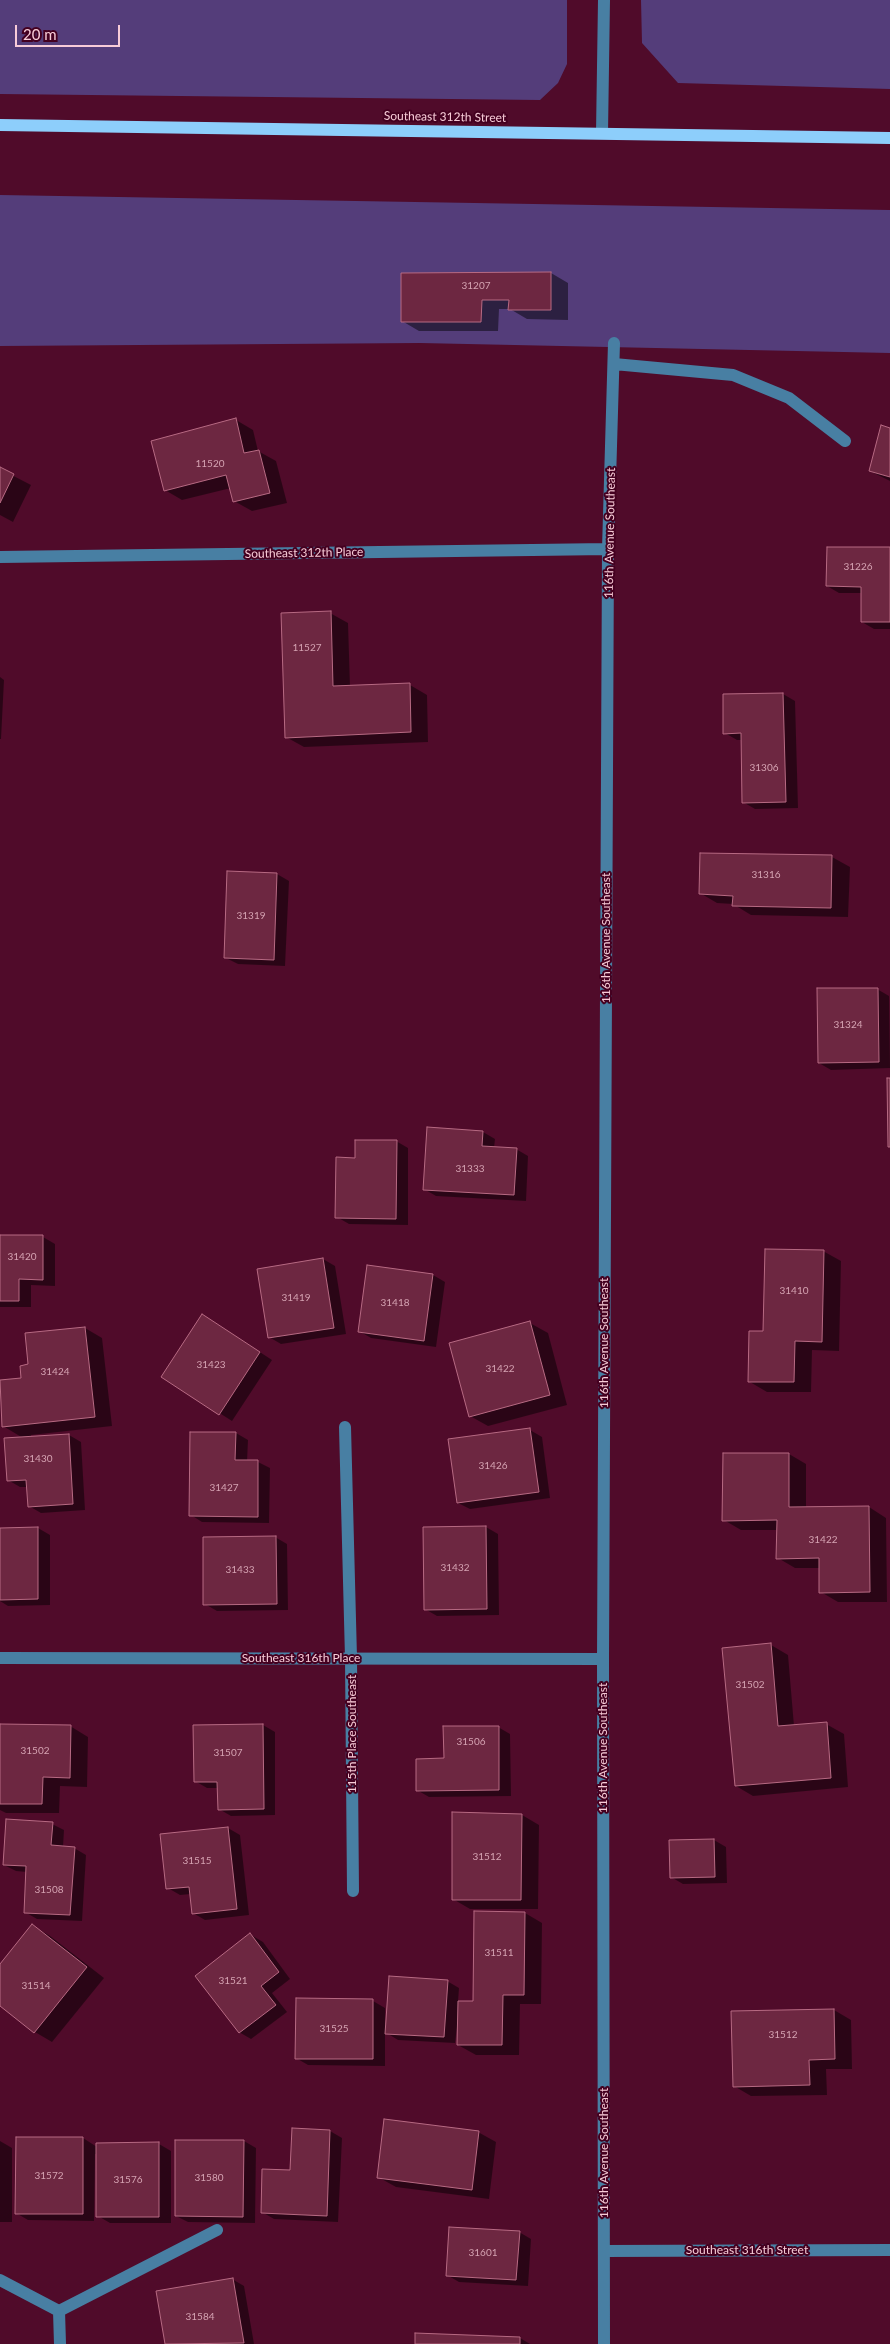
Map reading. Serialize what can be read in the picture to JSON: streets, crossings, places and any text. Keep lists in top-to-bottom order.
{
  "streets": {
    "main road": ["Southeast 312th Street"],
    "street": [
      "116th Avenue Southeast",
      "Southeast 312th Place",
      "Southeast 316th Place",
      "115th Place Southeast",
      "Southeast 316th Street"
    ]
  },
  "crossings": [
    ["116th Avenue Southeast", "Southeast 312th Place"],
    ["116th Avenue Southeast", "Southeast 316th Place"],
    ["116th Avenue Southeast", "Southeast 316th Street"],
    ["Southeast 316th Place", "115th Place Southeast"]
  ],
  "house_numbers": [
    "31207",
    "11520",
    "31226",
    "11527",
    "31306",
    "31316",
    "31319",
    "31324",
    "31333",
    "31420",
    "31410",
    "31419",
    "31418",
    "31423",
    "31422",
    "31424",
    "31430",
    "31426",
    "31427",
    "31422",
    "31432",
    "31433",
    "31502",
    "31506",
    "31502",
    "31507",
    "31512",
    "31515",
    "31508",
    "31511",
    "31521",
    "31514",
    "31525",
    "31512",
    "31572",
    "31580",
    "31576",
    "31601",
    "31584"
  ],
  "scale_bar": "20 m"
}
